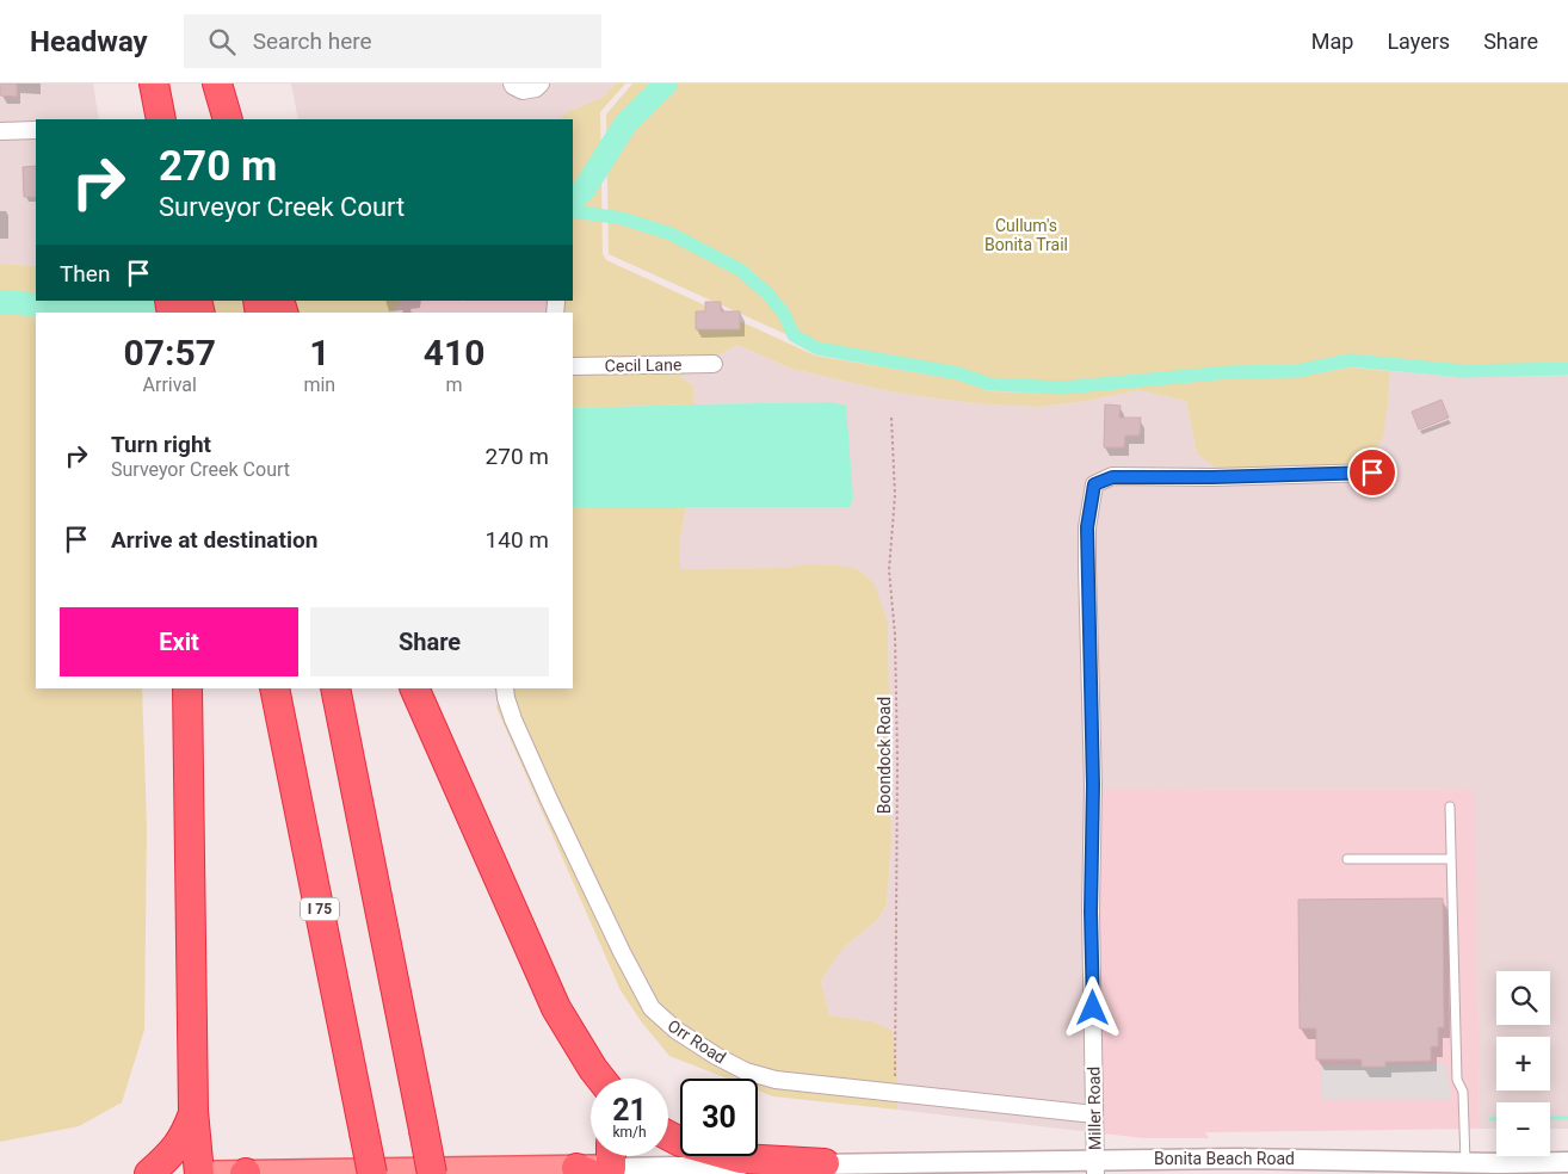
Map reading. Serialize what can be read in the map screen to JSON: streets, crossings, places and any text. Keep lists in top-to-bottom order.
{
  "streets": {
    "highway": ["I 75"],
    "street": [
      "Cecil Lane",
      "Orr Road",
      "Miller Road",
      "Bonita Beach Road"
    ],
    "path": ["Boondock Road"]
  },
  "crossings": [
    ["Boondock Road", "Orr Road"],
    ["Orr Road", "Miller Road"],
    ["Miller Road", "Bonita Beach Road"]
  ],
  "parks": ["Cullum's Bonita Trail"],
  "page": {
    "header": "Headway",
    "search": "Search here",
    "nav": ["Map", "Layers", "Share"],
    "turn": ["270 m", "Surveyor Creek Court"],
    "then": "Then",
    "eta": [
      "07:57",
      "Arrival",
      "1",
      "min",
      "410",
      "m"
    ],
    "list": [
      {
        "name": "Turn right",
        "note": "Surveyor Creek Court",
        "value": "270 m"
      },
      {
        "name": "Arrive at destination",
        "value": "140 m"
      }
    ],
    "buttons": ["Exit", "Share"],
    "map_buttons": ["+", "−"],
    "speed": "21 km/h",
    "limit": "30"
  }
}
